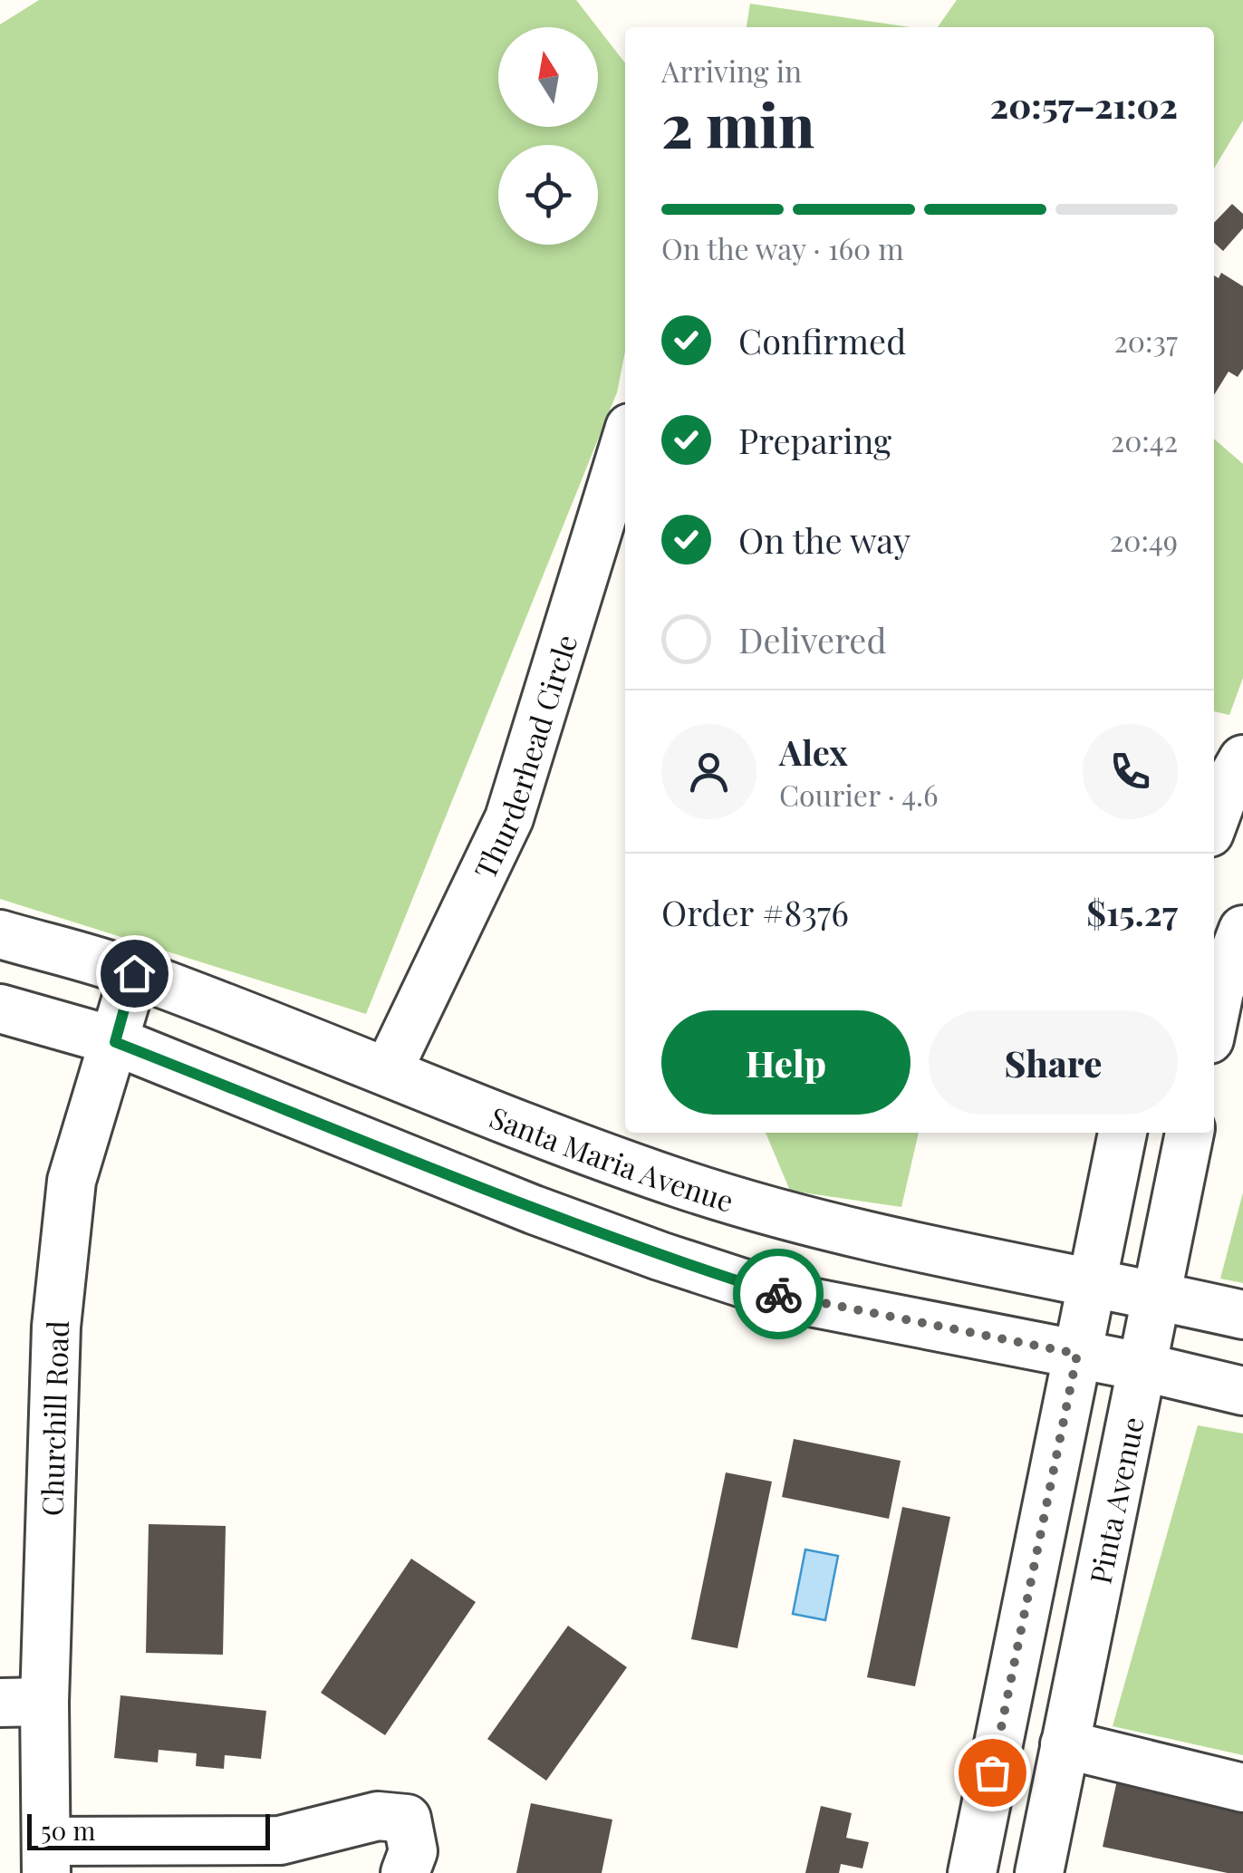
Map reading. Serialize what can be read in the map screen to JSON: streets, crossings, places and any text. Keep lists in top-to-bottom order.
{
  "streets": {
    "street": [
      "Thurderhead Circle",
      "Santa Maria Avenue",
      "Churchill Road",
      "Pinta Avenue"
    ]
  },
  "crossings": [
    ["Thurderhead Circle", "Santa Maria Avenue"],
    ["Santa Maria Avenue", "Churchill Road"],
    ["Santa Maria Avenue", "Pinta Avenue"]
  ],
  "scale_bar": "50 m",
  "north": "top",
  "page": {
    "heading": ["2 min", "Arriving in", "20:57–21:02"],
    "panel": [
      "Alex",
      "Courier · 4.6",
      "Order #8376",
      "$15.27"
    ],
    "bar": "On the way · 160 m",
    "list": [
      ["Confirmed", "20:37"],
      ["Preparing", "20:42"],
      ["On the way", "20:49"],
      "Delivered"
    ],
    "buttons": ["Help", "Share"],
    "scale": "50 m"
  }
}
